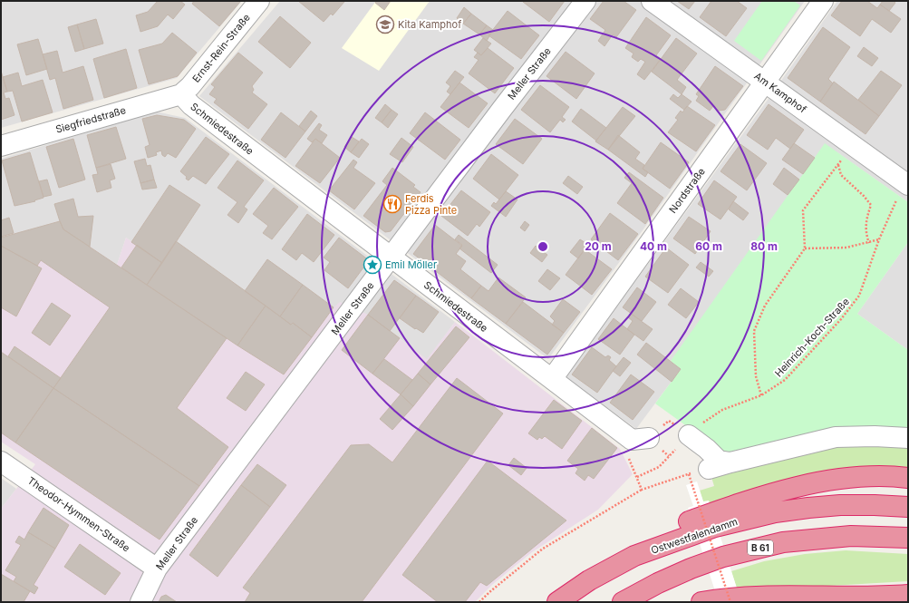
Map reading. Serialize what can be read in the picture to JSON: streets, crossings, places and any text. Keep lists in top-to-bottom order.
{
  "streets": {
    "highway": ["Ostwestfalendamm", "B 61"],
    "street": [
      "Ernst-Rein-Straße",
      "Meller Straße",
      "Am Kamphof",
      "Siegfriedstraße",
      "Schmiedestraße",
      "Nordstraße",
      "Theodor-Hymmen-Straße"
    ],
    "path": ["Heinrich-Koch-Straße"]
  },
  "crossings": [
    ["Ernst-Rein-Straße", "Siegfriedstraße"],
    ["Ernst-Rein-Straße", "Schmiedestraße"],
    ["Meller Straße", "Schmiedestraße"],
    ["Meller Straße", "Theodor-Hymmen-Straße"],
    ["Am Kamphof", "Nordstraße"],
    ["Am Kamphof", "Heinrich-Koch-Straße"],
    ["Siegfriedstraße", "Schmiedestraße"],
    ["Schmiedestraße", "Nordstraße"]
  ],
  "places": {
    "school or university": ["Kita Kamphof"],
    "restaurant": ["Ferdis Pizza Pinte"],
    "place": ["Emil Möller"]
  },
  "rings": [
    "20 m",
    "40 m",
    "60 m",
    "80 m"
  ]
}
